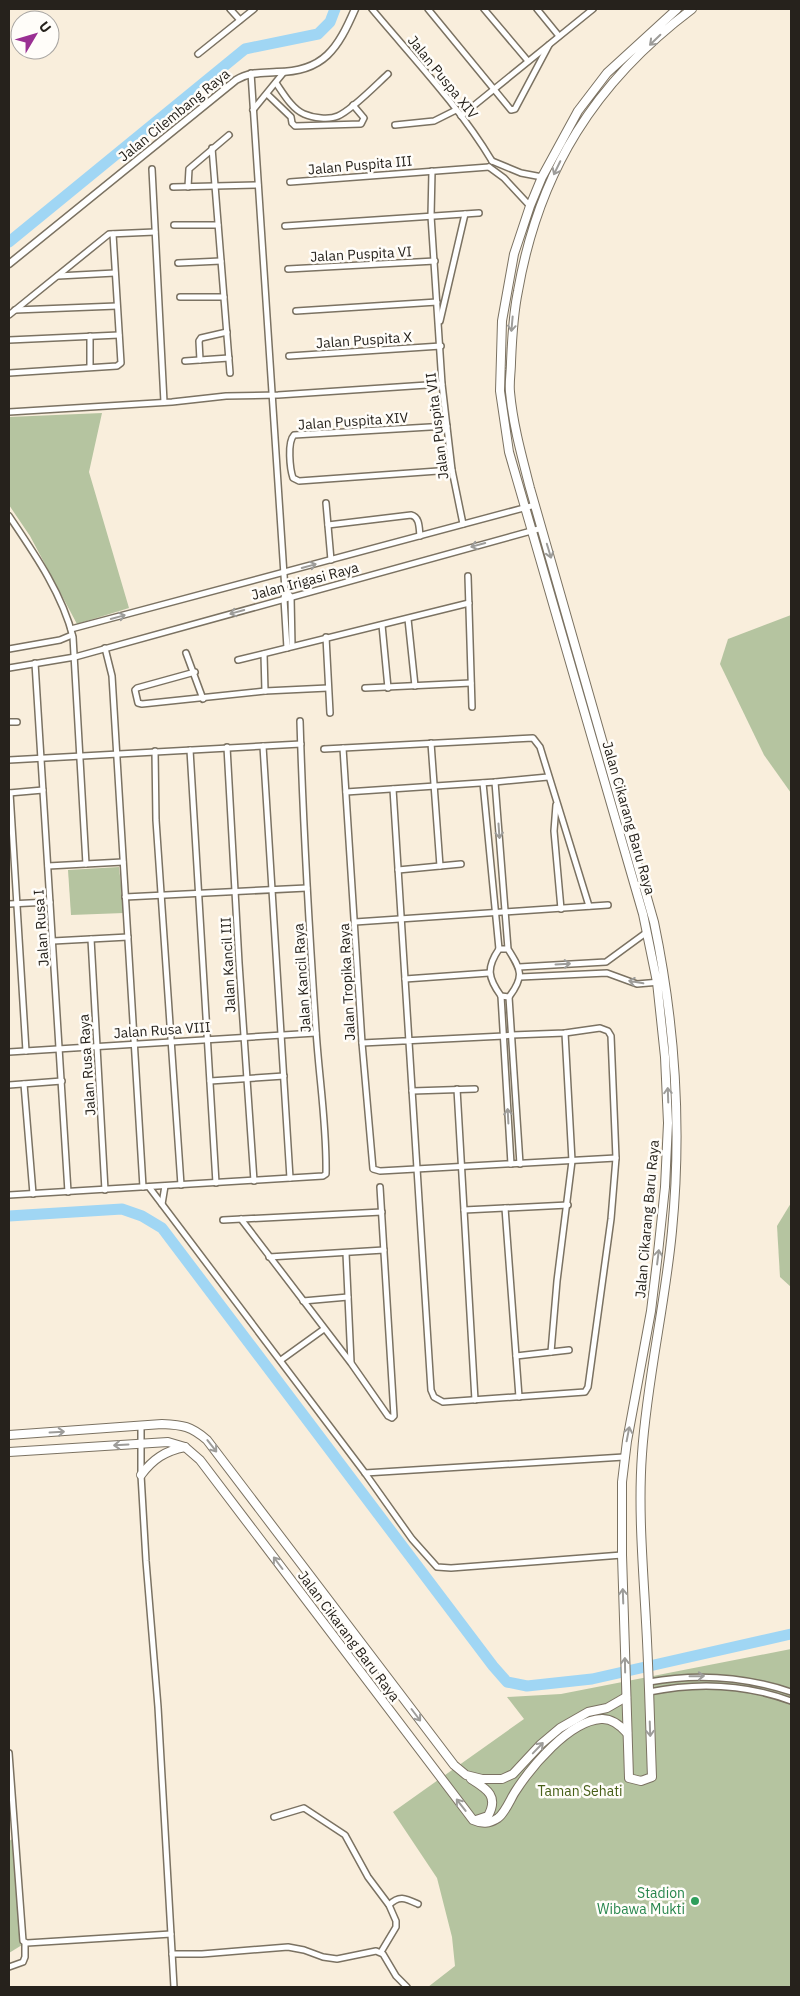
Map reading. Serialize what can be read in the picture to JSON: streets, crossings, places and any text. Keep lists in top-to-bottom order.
{
  "streets": {
    "main road": ["Jalan Cikarang Baru Raya"],
    "street": [
      "Jalan Puspa XIV",
      "Jalan Cilembang Raya",
      "Jalan Puspita III",
      "Jalan Puspita VI",
      "Jalan Puspita X",
      "Jalan Puspita XIV",
      "Jalan Puspita VII",
      "Jalan Irigasi Raya",
      "Jalan Rusa I",
      "Jalan Kancil III",
      "Jalan Kancil Raya",
      "Jalan Tropika Raya",
      "Jalan Rusa VIII",
      "Jalan Rusa Raya"
    ]
  },
  "crossings": [
    ["Jalan Puspa XIV", "Jalan Puspita III"],
    ["Jalan Puspita III", "Jalan Puspita VII"],
    ["Jalan Puspita VI", "Jalan Puspita VII"],
    ["Jalan Puspita X", "Jalan Puspita VII"],
    ["Jalan Puspita XIV", "Jalan Puspita VII"],
    ["Jalan Puspita VII", "Jalan Irigasi Raya"],
    ["Jalan Irigasi Raya", "Jalan Cikarang Baru Raya"],
    ["Jalan Irigasi Raya", "Jalan Rusa I"],
    ["Jalan Rusa I", "Jalan Rusa VIII"],
    ["Jalan Kancil III", "Jalan Rusa VIII"],
    ["Jalan Kancil Raya", "Jalan Rusa VIII"],
    ["Jalan Rusa VIII", "Jalan Rusa Raya"]
  ],
  "parks": ["Taman Sehati"],
  "places": ["Stadion Wibawa Mukti"],
  "north": "top right"
}
